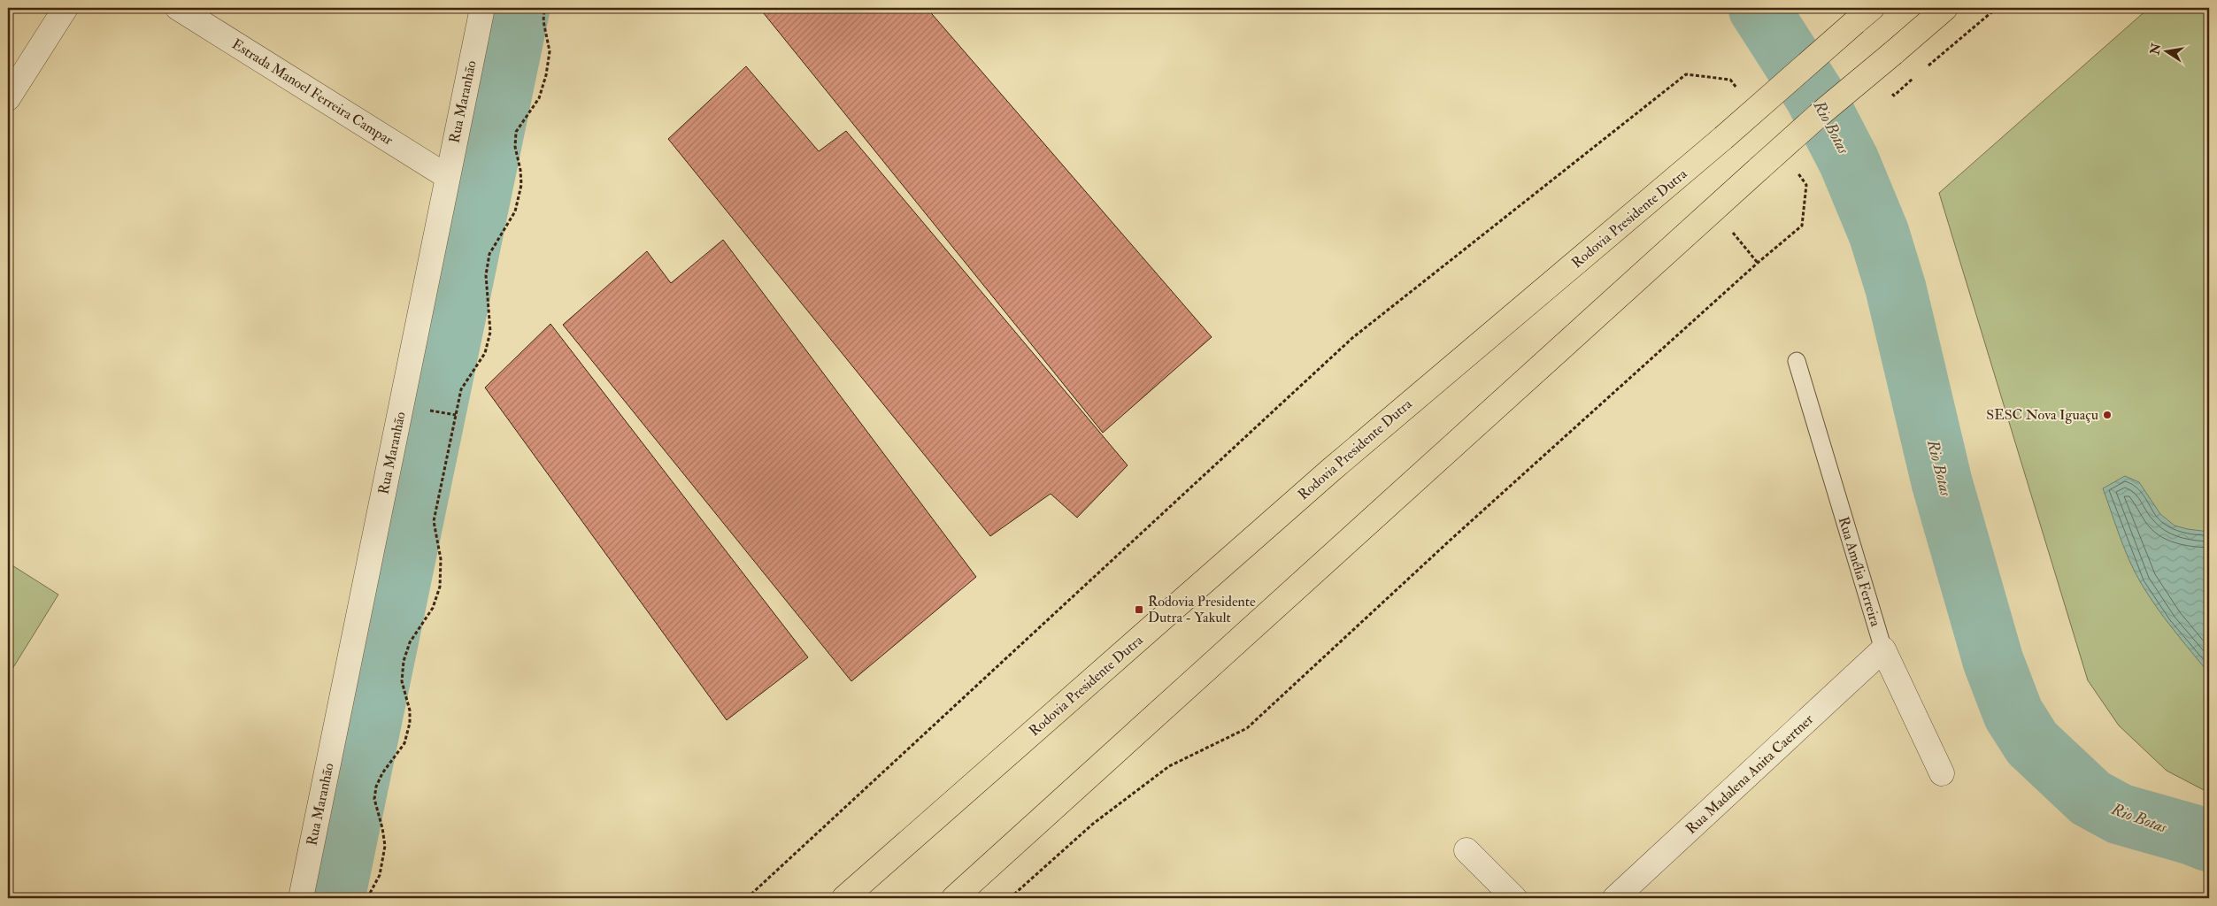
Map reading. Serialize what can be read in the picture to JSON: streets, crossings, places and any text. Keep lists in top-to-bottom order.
{
  "streets": {
    "highway": ["Rodovia Presidente Dutra"],
    "street": [
      "Estrada Manoel Ferreira Campar",
      "Rua Maranhão",
      "Rua Amélia Ferreira",
      "Rua Madalena Anita Caertner"
    ]
  },
  "crossings": [
    ["Estrada Manoel Ferreira Campar", "Rua Maranhão"],
    ["Rua Amélia Ferreira", "Rua Madalena Anita Caertner"]
  ],
  "water": ["Rio Botas"],
  "places": {
    "other": ["SESC Nova Iguaçu"],
    "transit": ["Rodovia Presidente Dutra - Yakult"]
  },
  "north": "left"
}
